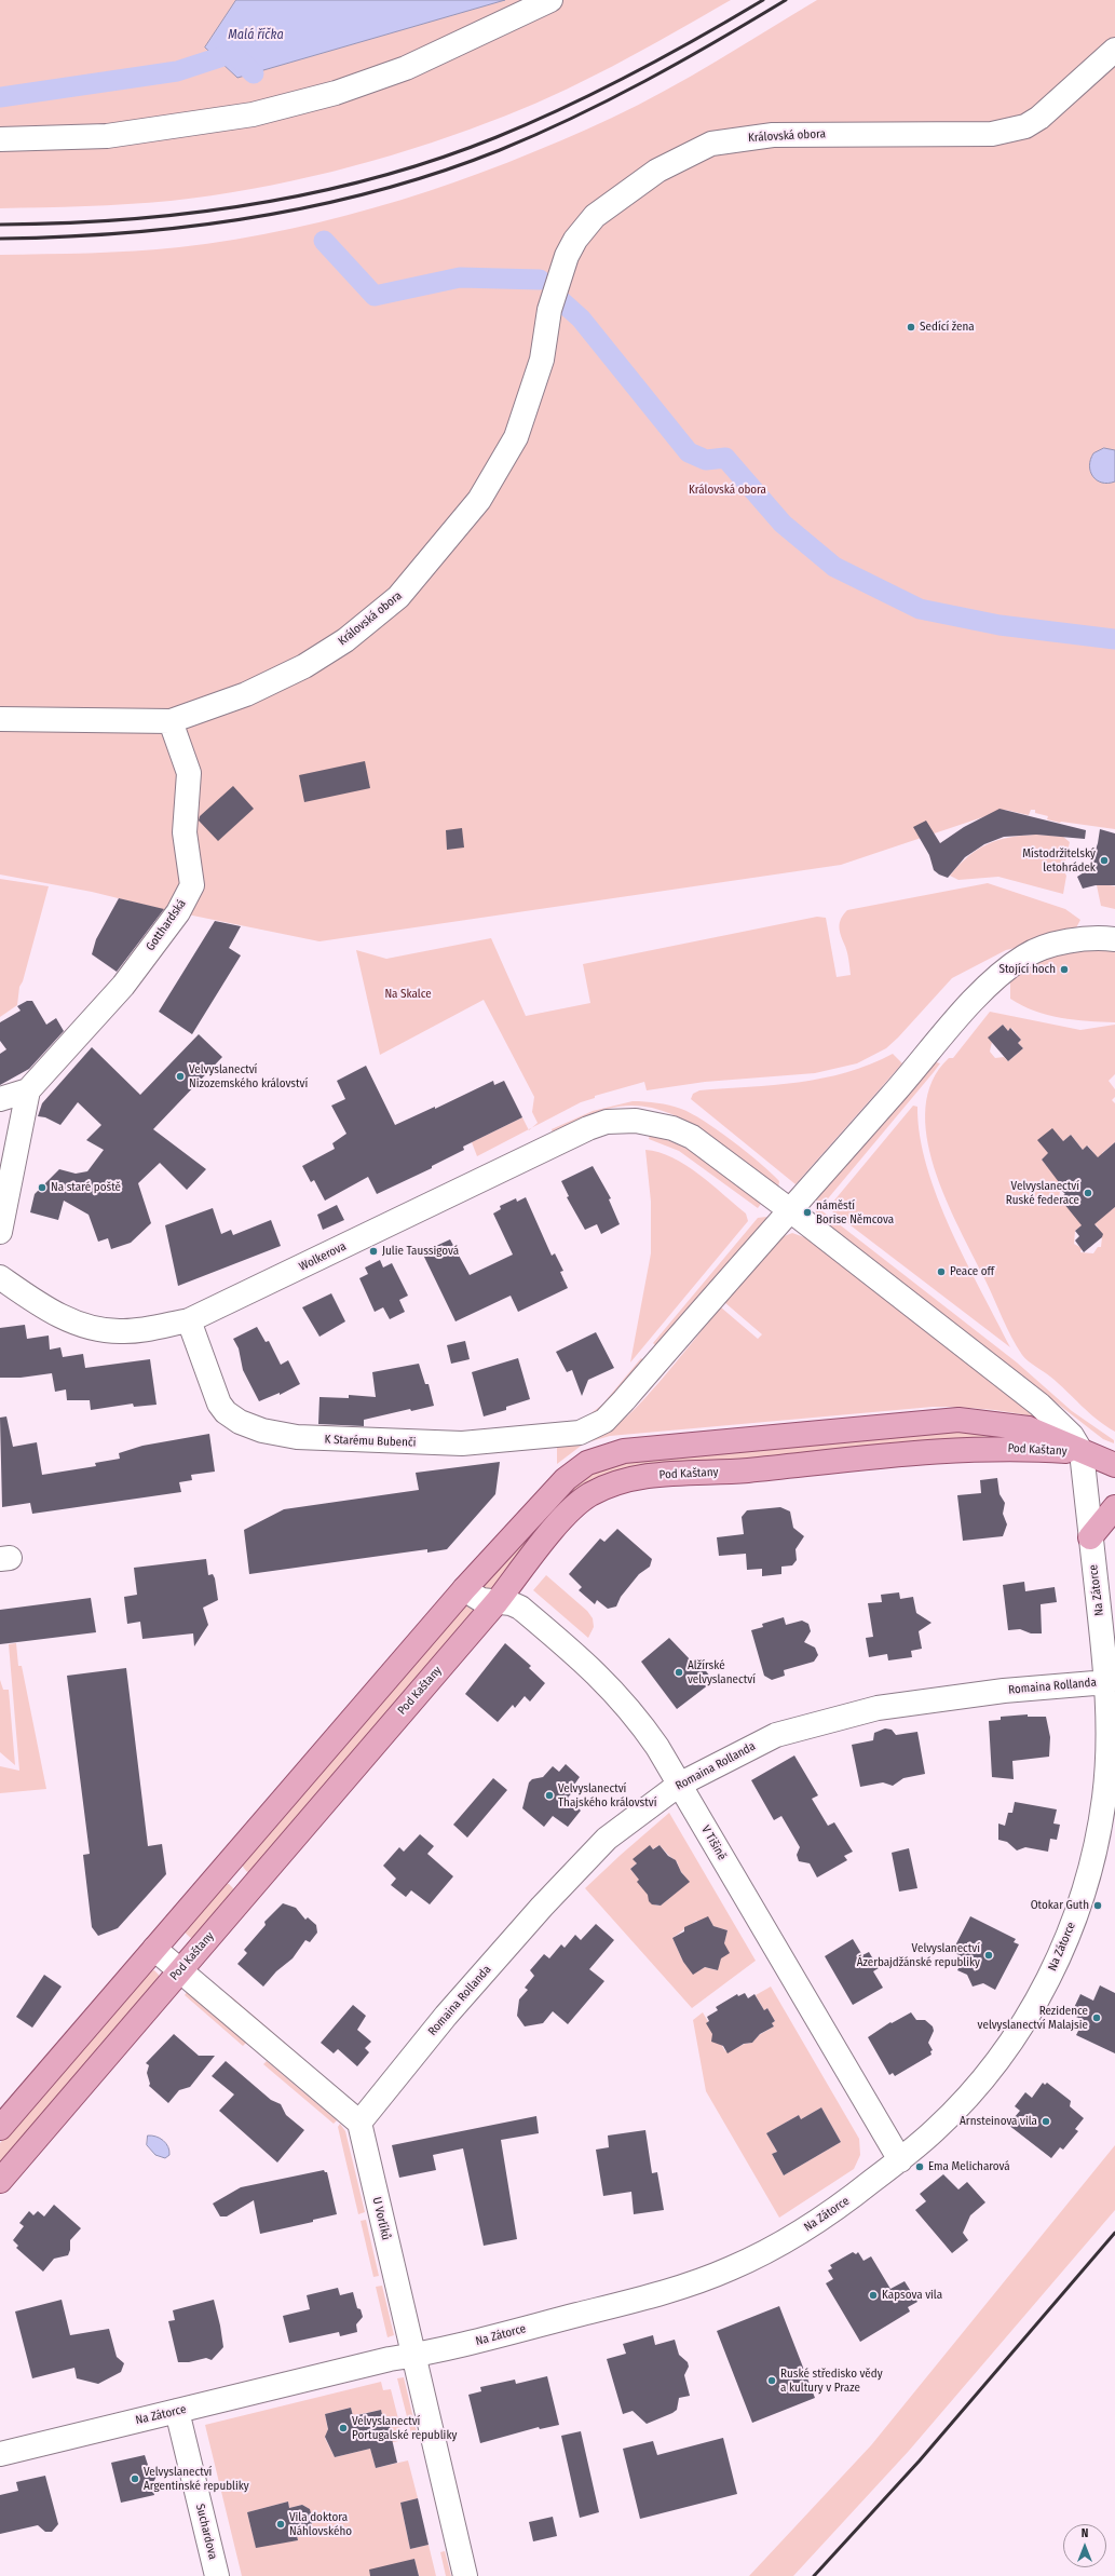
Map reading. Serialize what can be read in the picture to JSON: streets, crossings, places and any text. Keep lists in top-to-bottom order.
{
  "streets": {
    "main road": ["Pod Kaštany"],
    "street": [
      "Královská obora",
      "Gotthardská",
      "Wolkerova",
      "K Starému Bubenči",
      "Na Zátorce",
      "Romaina Rollanda",
      "V Tišině",
      "U Vorlíků",
      "Suchardova"
    ]
  },
  "crossings": [
    ["Královská obora", "Gotthardská"],
    ["Wolkerova", "K Starému Bubenči"],
    ["Pod Kaštany", "Na Zátorce"],
    ["Pod Kaštany", "V Tišině"],
    ["Na Zátorce", "Romaina Rollanda"],
    ["Na Zátorce", "V Tišině"],
    ["Na Zátorce", "U Vorlíků"],
    ["Na Zátorce", "Suchardova"],
    ["Romaina Rollanda", "V Tišině"],
    ["Romaina Rollanda", "U Vorlíků"]
  ],
  "water": ["Malá říčka"],
  "parks": ["Královská obora", "Na Skalce"],
  "places": [
    "Sedící žena",
    "Místodržitelský letohrádek",
    "Stojící hoch",
    "Velvyslanectví Nizozemského království",
    "Na staré poště",
    "Velvyslanectví Ruské federace",
    "náměstí Borise Němcova",
    "Julie Taussigová",
    "Peace off",
    "Alžírské velvyslanectví",
    "Velvyslanectví Thajského království",
    "Otokar Guth",
    "Velvyslanectví Ázerbajdžánské republiky",
    "Rezidence velvyslanectví Malajsie",
    "Arnsteinova vila",
    "Ema Melicharová",
    "Kapsova vila",
    "Ruské středisko vědy a kultury v Praze",
    "Velvyslanectví Portugalské republiky",
    "Velvyslanectví Argentinské republiky",
    "Vila doktora Náhlovského"
  ],
  "north": "top"
}
